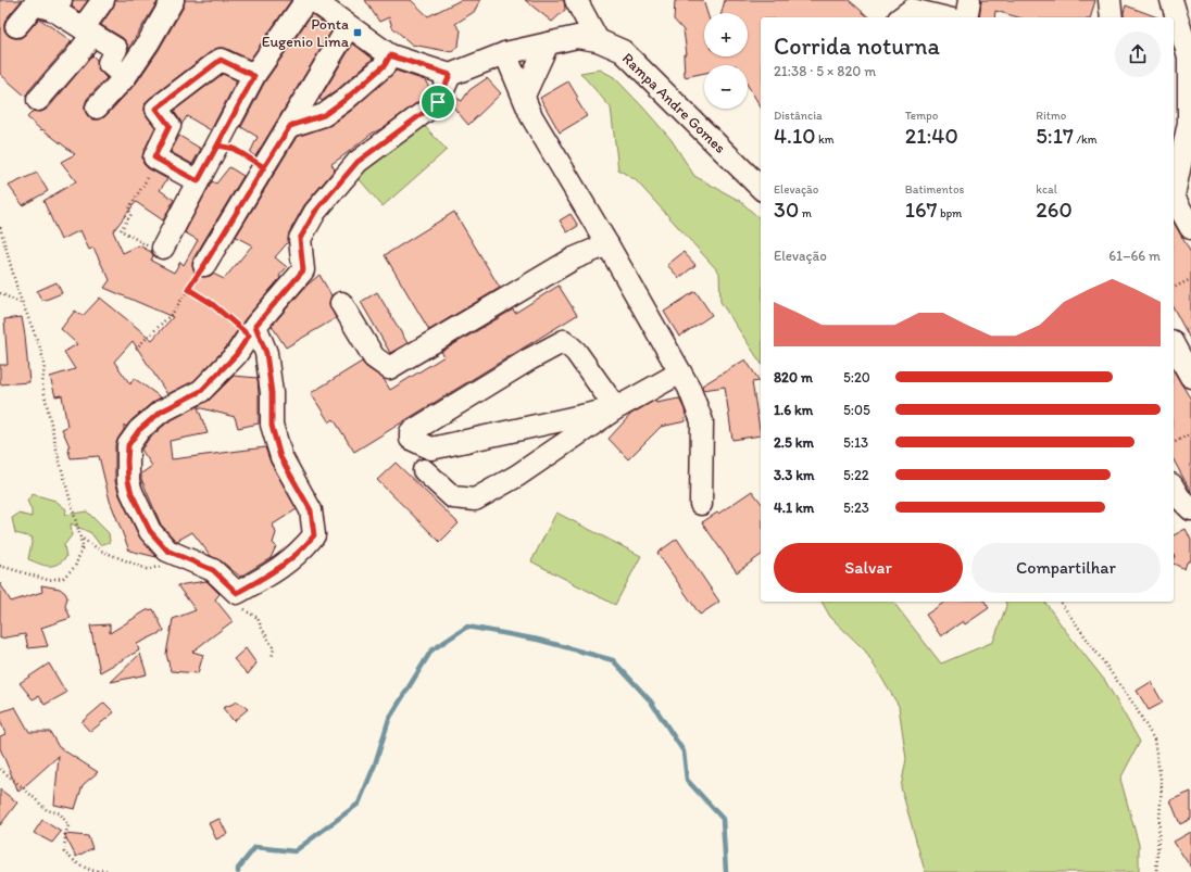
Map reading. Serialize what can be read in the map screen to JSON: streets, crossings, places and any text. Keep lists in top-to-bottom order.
{
  "streets": {
    "street": ["Rampa Andre Gomes"]
  },
  "places": {
    "transit": ["Ponta Eugenio Lima"]
  },
  "page": {
    "map_buttons": ["+", "−"],
    "heading": ["Corrida noturna", "21:38 · 5 × 820 m"],
    "stats": [
      ["Distância", "4.10 km"],
      ["Tempo", "21:40"],
      ["Ritmo", "5:17 /km"],
      ["Elevação", "30 m"],
      ["Batimentos", "167 bpm"],
      ["kcal", "260"]
    ],
    "chart": ["Elevação", "61–66 m"],
    "list": [
      {
        "name": "820 m",
        "note": "5:20"
      },
      {
        "name": "1.6 km",
        "note": "5:05"
      },
      {
        "name": "2.5 km",
        "note": "5:13"
      },
      {
        "name": "3.3 km",
        "note": "5:22"
      },
      {
        "name": "4.1 km",
        "note": "5:23"
      }
    ],
    "buttons": ["Salvar", "Compartilhar"]
  }
}
